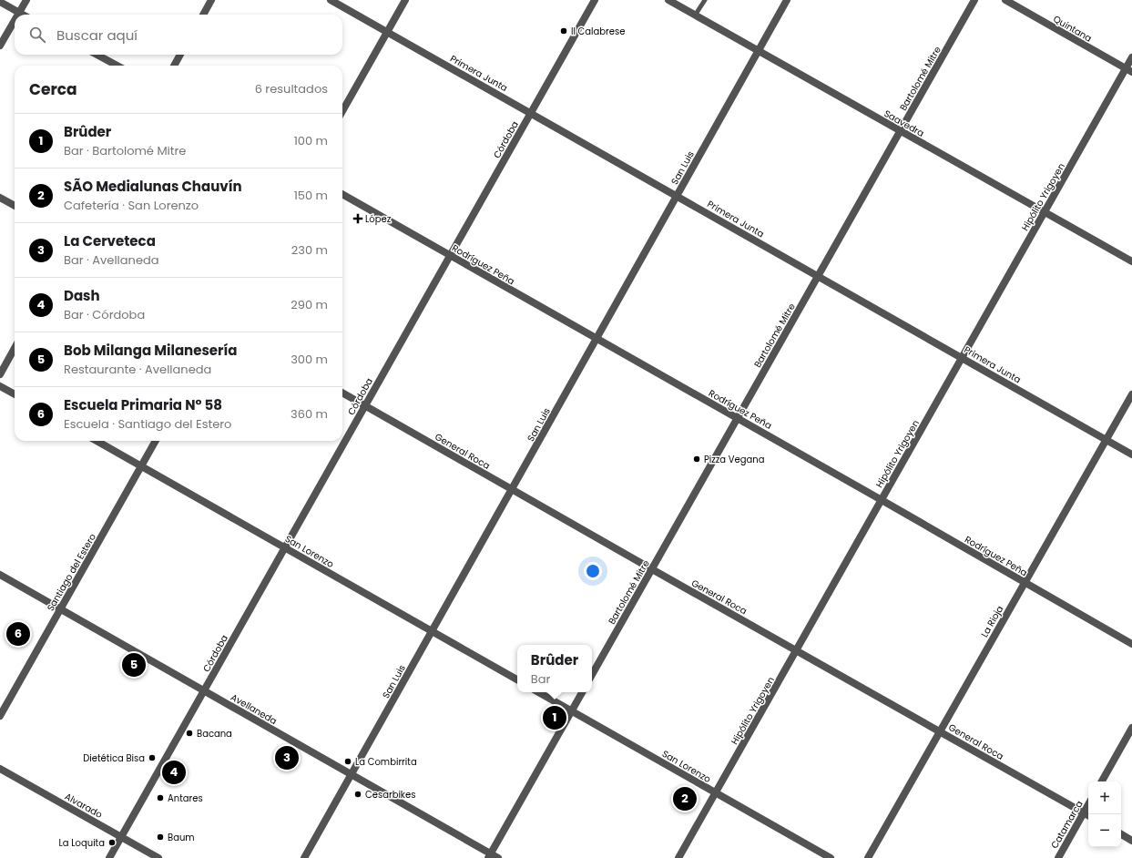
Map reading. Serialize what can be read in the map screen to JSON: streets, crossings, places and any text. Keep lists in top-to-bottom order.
{
  "streets": {
    "street": [
      "Quintana",
      "Primera Junta",
      "Bartolomé Mitre",
      "Saavedra",
      "Córdoba",
      "San Luis",
      "Hipólito Yrigoyen",
      "Rodríguez Peña",
      "General Roca",
      "San Lorenzo",
      "Santiago del Estero",
      "La Rioja",
      "Avellaneda",
      "Alvarado",
      "Catamarca"
    ]
  },
  "crossings": [
    ["Quintana", "Hipólito Yrigoyen"],
    ["Primera Junta", "Bartolomé Mitre"],
    ["Primera Junta", "Córdoba"],
    ["Primera Junta", "San Luis"],
    ["Primera Junta", "Hipólito Yrigoyen"],
    ["Primera Junta", "La Rioja"],
    ["Bartolomé Mitre", "Saavedra"],
    ["Bartolomé Mitre", "Rodríguez Peña"],
    ["Bartolomé Mitre", "General Roca"],
    ["Saavedra", "San Luis"],
    ["Saavedra", "Hipólito Yrigoyen"],
    ["Córdoba", "Rodríguez Peña"],
    ["Córdoba", "General Roca"],
    ["Córdoba", "San Lorenzo"],
    ["Córdoba", "Avellaneda"],
    ["Córdoba", "Alvarado"],
    ["San Luis", "Rodríguez Peña"],
    ["San Luis", "General Roca"],
    ["San Luis", "San Lorenzo"],
    ["San Luis", "Avellaneda"],
    ["Hipólito Yrigoyen", "Rodríguez Peña"],
    ["Hipólito Yrigoyen", "General Roca"],
    ["Hipólito Yrigoyen", "San Lorenzo"],
    ["Rodríguez Peña", "La Rioja"],
    ["General Roca", "La Rioja"],
    ["General Roca", "Catamarca"],
    ["San Lorenzo", "Santiago del Estero"],
    ["Santiago del Estero", "Avellaneda"]
  ],
  "places": {
    "other": [
      "Il Calabrese",
      "Pizza Vegana",
      "Bacana",
      "Dietética Bisa",
      "La Combirrita",
      "Cesarbikes",
      "Antares",
      "Baum",
      "La Loquita"
    ],
    "health": ["López"]
  },
  "page": {
    "search": "Buscar aquí",
    "heading": ["Cerca", "6 resultados"],
    "list": [
      {
        "mark": "1",
        "name": "Brûder",
        "note": "Bar · Bartolomé Mitre",
        "value": "100 m"
      },
      {
        "mark": "2",
        "name": "SÃO Medialunas Chauvín",
        "note": "Cafetería · San Lorenzo",
        "value": "150 m"
      },
      {
        "mark": "3",
        "name": "La Cerveteca",
        "note": "Bar · Avellaneda",
        "value": "230 m"
      },
      {
        "mark": "4",
        "name": "Dash",
        "note": "Bar · Córdoba",
        "value": "290 m"
      },
      {
        "mark": "5",
        "name": "Bob Milanga Milanesería",
        "note": "Restaurante · Avellaneda",
        "value": "300 m"
      },
      {
        "mark": "6",
        "name": "Escuela Primaria N° 58",
        "note": "Escuela · Santiago del Estero",
        "value": "360 m"
      }
    ],
    "pins": [
      "6",
      "5",
      "1",
      "3",
      "4",
      "2"
    ],
    "popup": ["Brûder", "Bar"],
    "map_buttons": ["+", "−"]
  }
}
